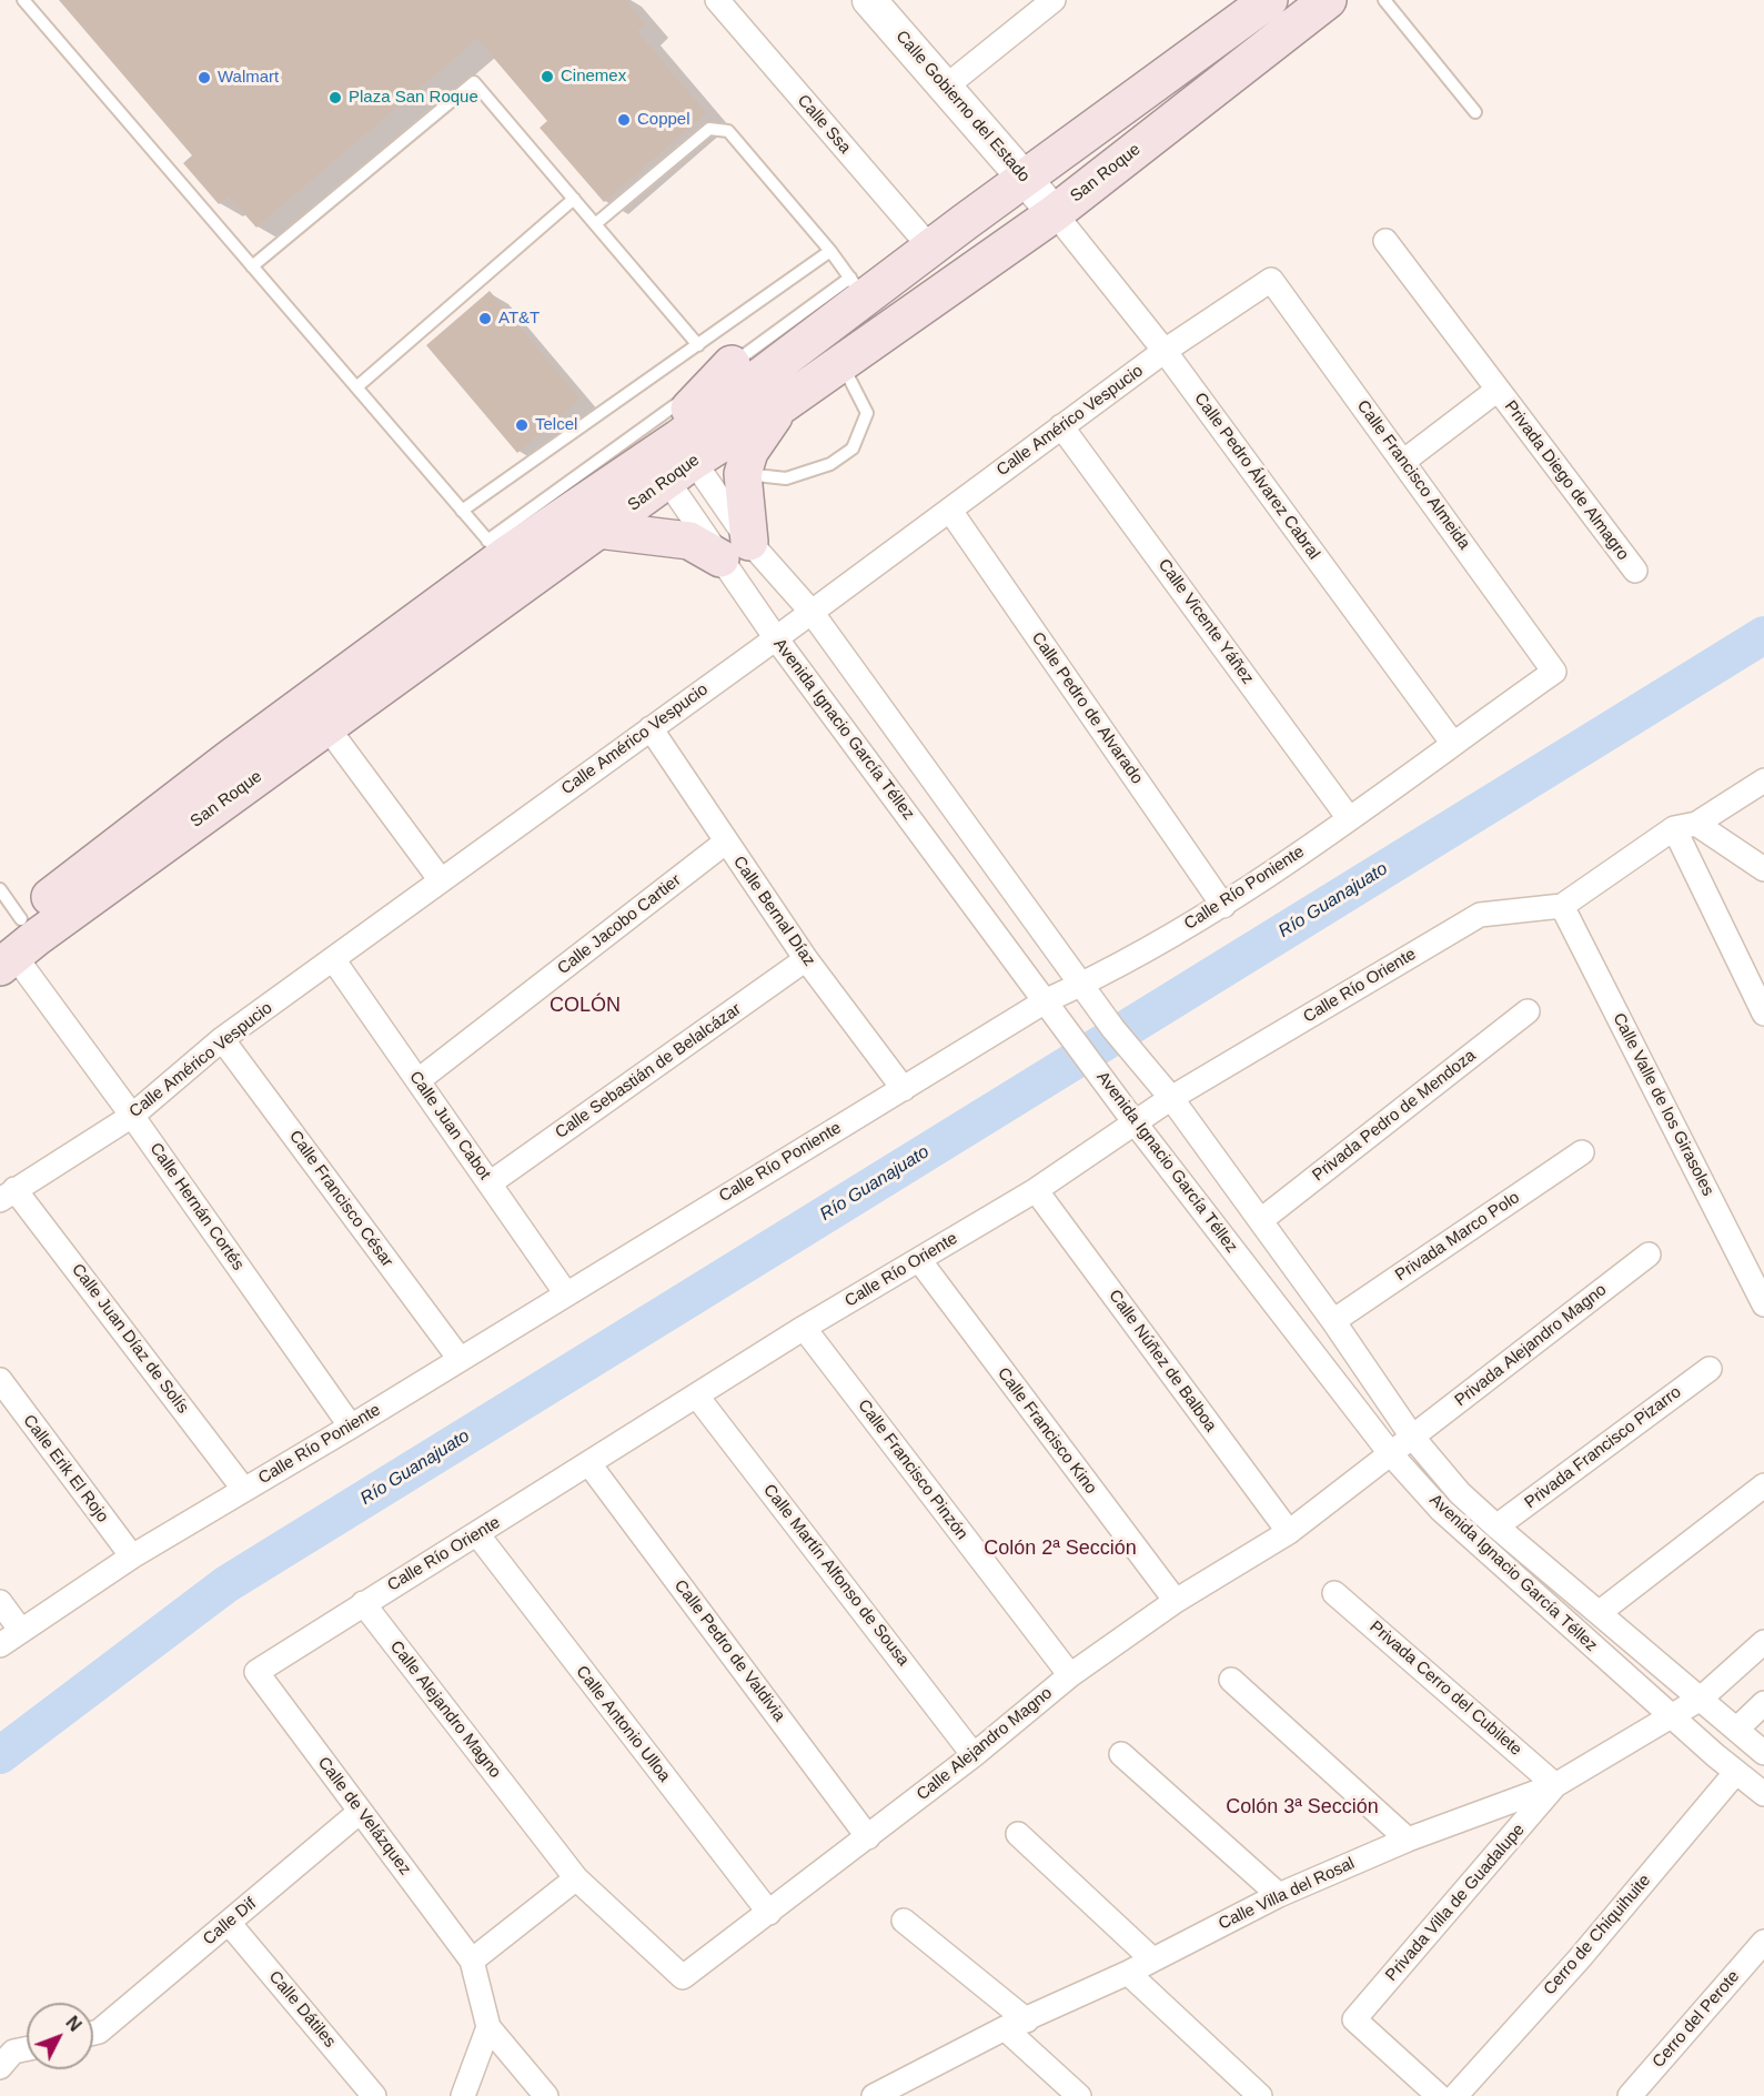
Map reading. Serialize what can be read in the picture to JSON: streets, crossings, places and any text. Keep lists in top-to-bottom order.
{
  "streets": {
    "main road": ["San Roque"],
    "street": [
      "Calle Gobierno del Estado",
      "Calle Ssa",
      "Calle Américo Vespucio",
      "Calle Francisco Almeida",
      "Calle Pedro Álvarez Cabral",
      "Privada Diego de Almagro",
      "Calle Vicente Yáñez",
      "Calle Pedro de Alvarado",
      "Avenida Ignacio García Téllez",
      "Calle Río Poniente",
      "Calle Bernal Díaz",
      "Calle Jacobo Cartier",
      "Calle Río Oriente",
      "Calle Sebastián de Belalcázar",
      "Calle Valle de los Girasoles",
      "Privada Pedro de Mendoza",
      "Calle Juan Cabot",
      "Calle Francisco César",
      "Calle Hernán Cortés",
      "Privada Marco Polo",
      "Calle Juan Díaz de Solís",
      "Privada Alejandro Magno",
      "Calle Núñez de Balboa",
      "Calle Francisco Kino",
      "Privada Francisco Pizarro",
      "Calle Erik El Rojo",
      "Calle Francisco Pinzón",
      "Calle Martín Alfonso de Sousa",
      "Calle Pedro de Valdivia",
      "Privada Cerro del Cubilete",
      "Calle Alejandro Magno",
      "Calle Antonio Ulloa",
      "Calle de Velázquez",
      "Calle Villa del Rosal",
      "Privada Villa de Guadalupe",
      "Calle Dif",
      "Cerro de Chiquihuite",
      "Calle Dátiles",
      "Cerro del Perote"
    ]
  },
  "crossings": [
    ["Calle Gobierno del Estado", "San Roque"],
    ["Calle Gobierno del Estado", "Calle Pedro Álvarez Cabral"],
    ["Calle Ssa", "San Roque"],
    ["San Roque", "Calle Pedro Álvarez Cabral"],
    ["San Roque", "Avenida Ignacio García Téllez"],
    ["San Roque", "Calle Hernán Cortés"],
    ["Calle Américo Vespucio", "Calle Francisco Almeida"],
    ["Calle Américo Vespucio", "Calle Pedro Álvarez Cabral"],
    ["Calle Américo Vespucio", "Calle Vicente Yáñez"],
    ["Calle Américo Vespucio", "Calle Pedro de Alvarado"],
    ["Calle Américo Vespucio", "Avenida Ignacio García Téllez"],
    ["Calle Américo Vespucio", "Calle Bernal Díaz"],
    ["Calle Américo Vespucio", "Calle Juan Cabot"],
    ["Calle Américo Vespucio", "Calle Francisco César"],
    ["Calle Américo Vespucio", "Calle Hernán Cortés"],
    ["Calle Américo Vespucio", "Calle Juan Díaz de Solís"],
    ["Calle Francisco Almeida", "Privada Diego de Almagro"],
    ["Calle Francisco Almeida", "Calle Río Poniente"],
    ["Calle Pedro Álvarez Cabral", "Calle Río Poniente"],
    ["Calle Vicente Yáñez", "Calle Río Poniente"],
    ["Calle Pedro de Alvarado", "Calle Río Poniente"],
    ["Avenida Ignacio García Téllez", "Calle Río Poniente"],
    ["Avenida Ignacio García Téllez", "Calle Río Oriente"],
    ["Avenida Ignacio García Téllez", "Privada Pedro de Mendoza"],
    ["Avenida Ignacio García Téllez", "Privada Marco Polo"],
    ["Avenida Ignacio García Téllez", "Privada Alejandro Magno"],
    ["Avenida Ignacio García Téllez", "Privada Francisco Pizarro"],
    ["Avenida Ignacio García Téllez", "Calle Alejandro Magno"],
    ["Avenida Ignacio García Téllez", "Calle Villa del Rosal"],
    ["Avenida Ignacio García Téllez", "Cerro de Chiquihuite"],
    ["Calle Río Poniente", "Calle Bernal Díaz"],
    ["Calle Río Poniente", "Calle Juan Cabot"],
    ["Calle Río Poniente", "Calle Francisco César"],
    ["Calle Río Poniente", "Calle Hernán Cortés"],
    ["Calle Río Poniente", "Calle Juan Díaz de Solís"],
    ["Calle Río Poniente", "Calle Erik El Rojo"],
    ["Calle Bernal Díaz", "Calle Jacobo Cartier"],
    ["Calle Bernal Díaz", "Calle Sebastián de Belalcázar"],
    ["Calle Jacobo Cartier", "Calle Juan Cabot"],
    ["Calle Río Oriente", "Calle Valle de los Girasoles"],
    ["Calle Río Oriente", "Calle Núñez de Balboa"],
    ["Calle Río Oriente", "Calle Francisco Kino"],
    ["Calle Río Oriente", "Calle Francisco Pinzón"],
    ["Calle Río Oriente", "Calle Martín Alfonso de Sousa"],
    ["Calle Río Oriente", "Calle Pedro de Valdivia"],
    ["Calle Río Oriente", "Calle Alejandro Magno"],
    ["Calle Río Oriente", "Calle Antonio Ulloa"],
    ["Calle Río Oriente", "Calle de Velázquez"],
    ["Calle Sebastián de Belalcázar", "Calle Juan Cabot"],
    ["Privada Alejandro Magno", "Calle Alejandro Magno"],
    ["Calle Núñez de Balboa", "Calle Alejandro Magno"],
    ["Calle Francisco Kino", "Calle Alejandro Magno"],
    ["Calle Francisco Pinzón", "Calle Alejandro Magno"],
    ["Calle Martín Alfonso de Sousa", "Calle Alejandro Magno"],
    ["Calle Pedro de Valdivia", "Calle Alejandro Magno"],
    ["Privada Cerro del Cubilete", "Calle Villa del Rosal"],
    ["Privada Cerro del Cubilete", "Privada Villa de Guadalupe"],
    ["Calle Alejandro Magno", "Calle Antonio Ulloa"],
    ["Calle de Velázquez", "Calle Dif"],
    ["Calle Villa del Rosal", "Privada Villa de Guadalupe"],
    ["Calle Dif", "Calle Dátiles"]
  ],
  "districts": ["COLÓN", "Colón 2ª Sección", "Colón 3ª Sección"],
  "water": ["Río Guanajuato"],
  "places": [
    "Cinemex",
    "Walmart",
    "Plaza San Roque",
    "Coppel",
    "AT&T",
    "Telcel"
  ],
  "north": "top right"
}
